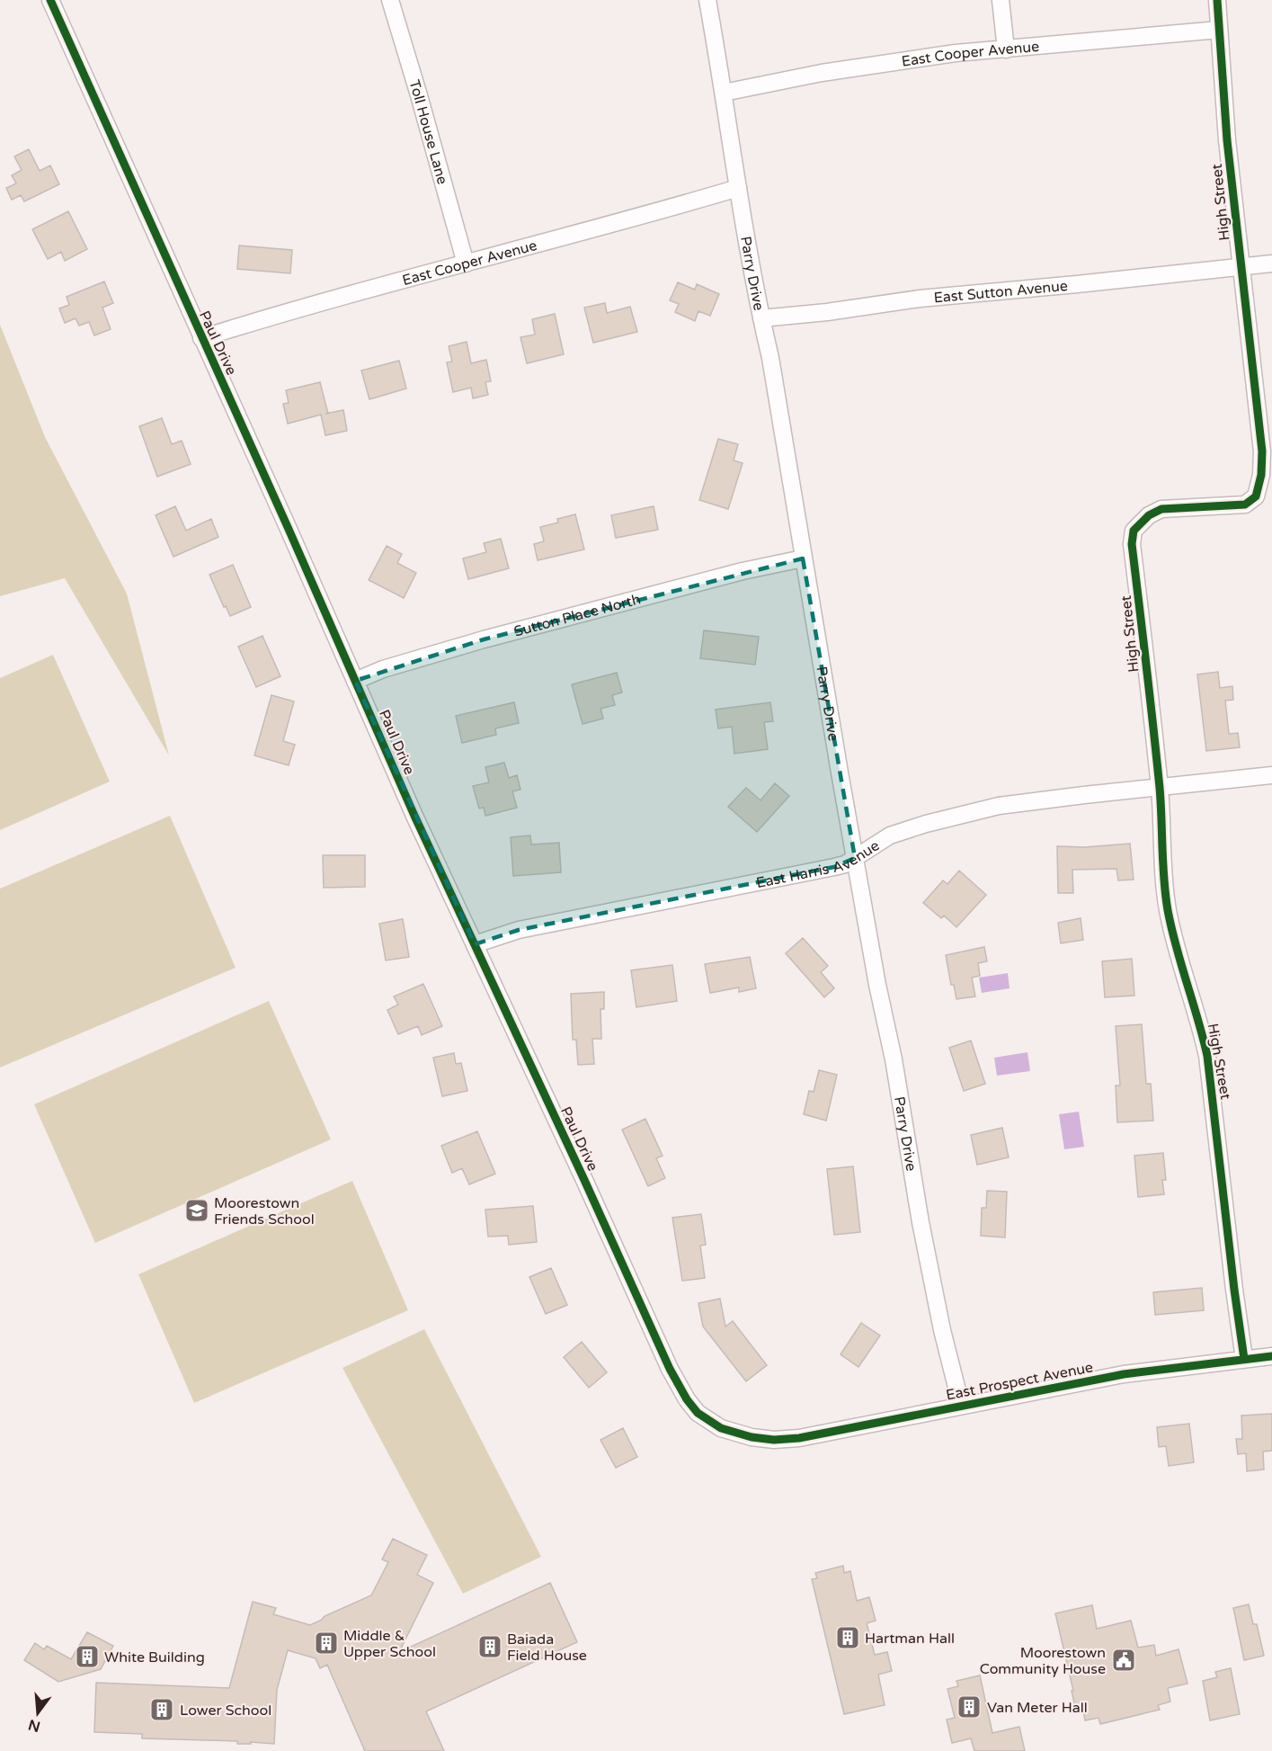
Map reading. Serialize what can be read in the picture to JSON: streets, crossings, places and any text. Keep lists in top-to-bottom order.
{
  "streets": {
    "street": [
      "East Cooper Avenue",
      "Toll House Lane",
      "High Street",
      "Parry Drive",
      "East Sutton Avenue",
      "Paul Drive",
      "Sutton Place North",
      "East Harris Avenue",
      "East Prospect Avenue"
    ]
  },
  "crossings": [
    ["East Cooper Avenue", "Toll House Lane"],
    ["East Cooper Avenue", "High Street"],
    ["East Cooper Avenue", "Parry Drive"],
    ["East Cooper Avenue", "Paul Drive"],
    ["High Street", "East Sutton Avenue"],
    ["High Street", "East Harris Avenue"],
    ["High Street", "East Prospect Avenue"],
    ["Parry Drive", "East Sutton Avenue"],
    ["Parry Drive", "Sutton Place North"],
    ["Parry Drive", "East Harris Avenue"],
    ["Parry Drive", "East Prospect Avenue"],
    ["Paul Drive", "Sutton Place North"],
    ["Paul Drive", "East Harris Avenue"],
    ["Paul Drive", "East Prospect Avenue"]
  ],
  "places": {
    "school or university": ["Moorestown Friends School"],
    "building": [
      "Hartman Hall",
      "Middle & Upper School",
      "Baiada Field House",
      "White Building",
      "Van Meter Hall",
      "Lower School"
    ],
    "public building": ["Moorestown Community House"]
  },
  "north": "bottom"
}
